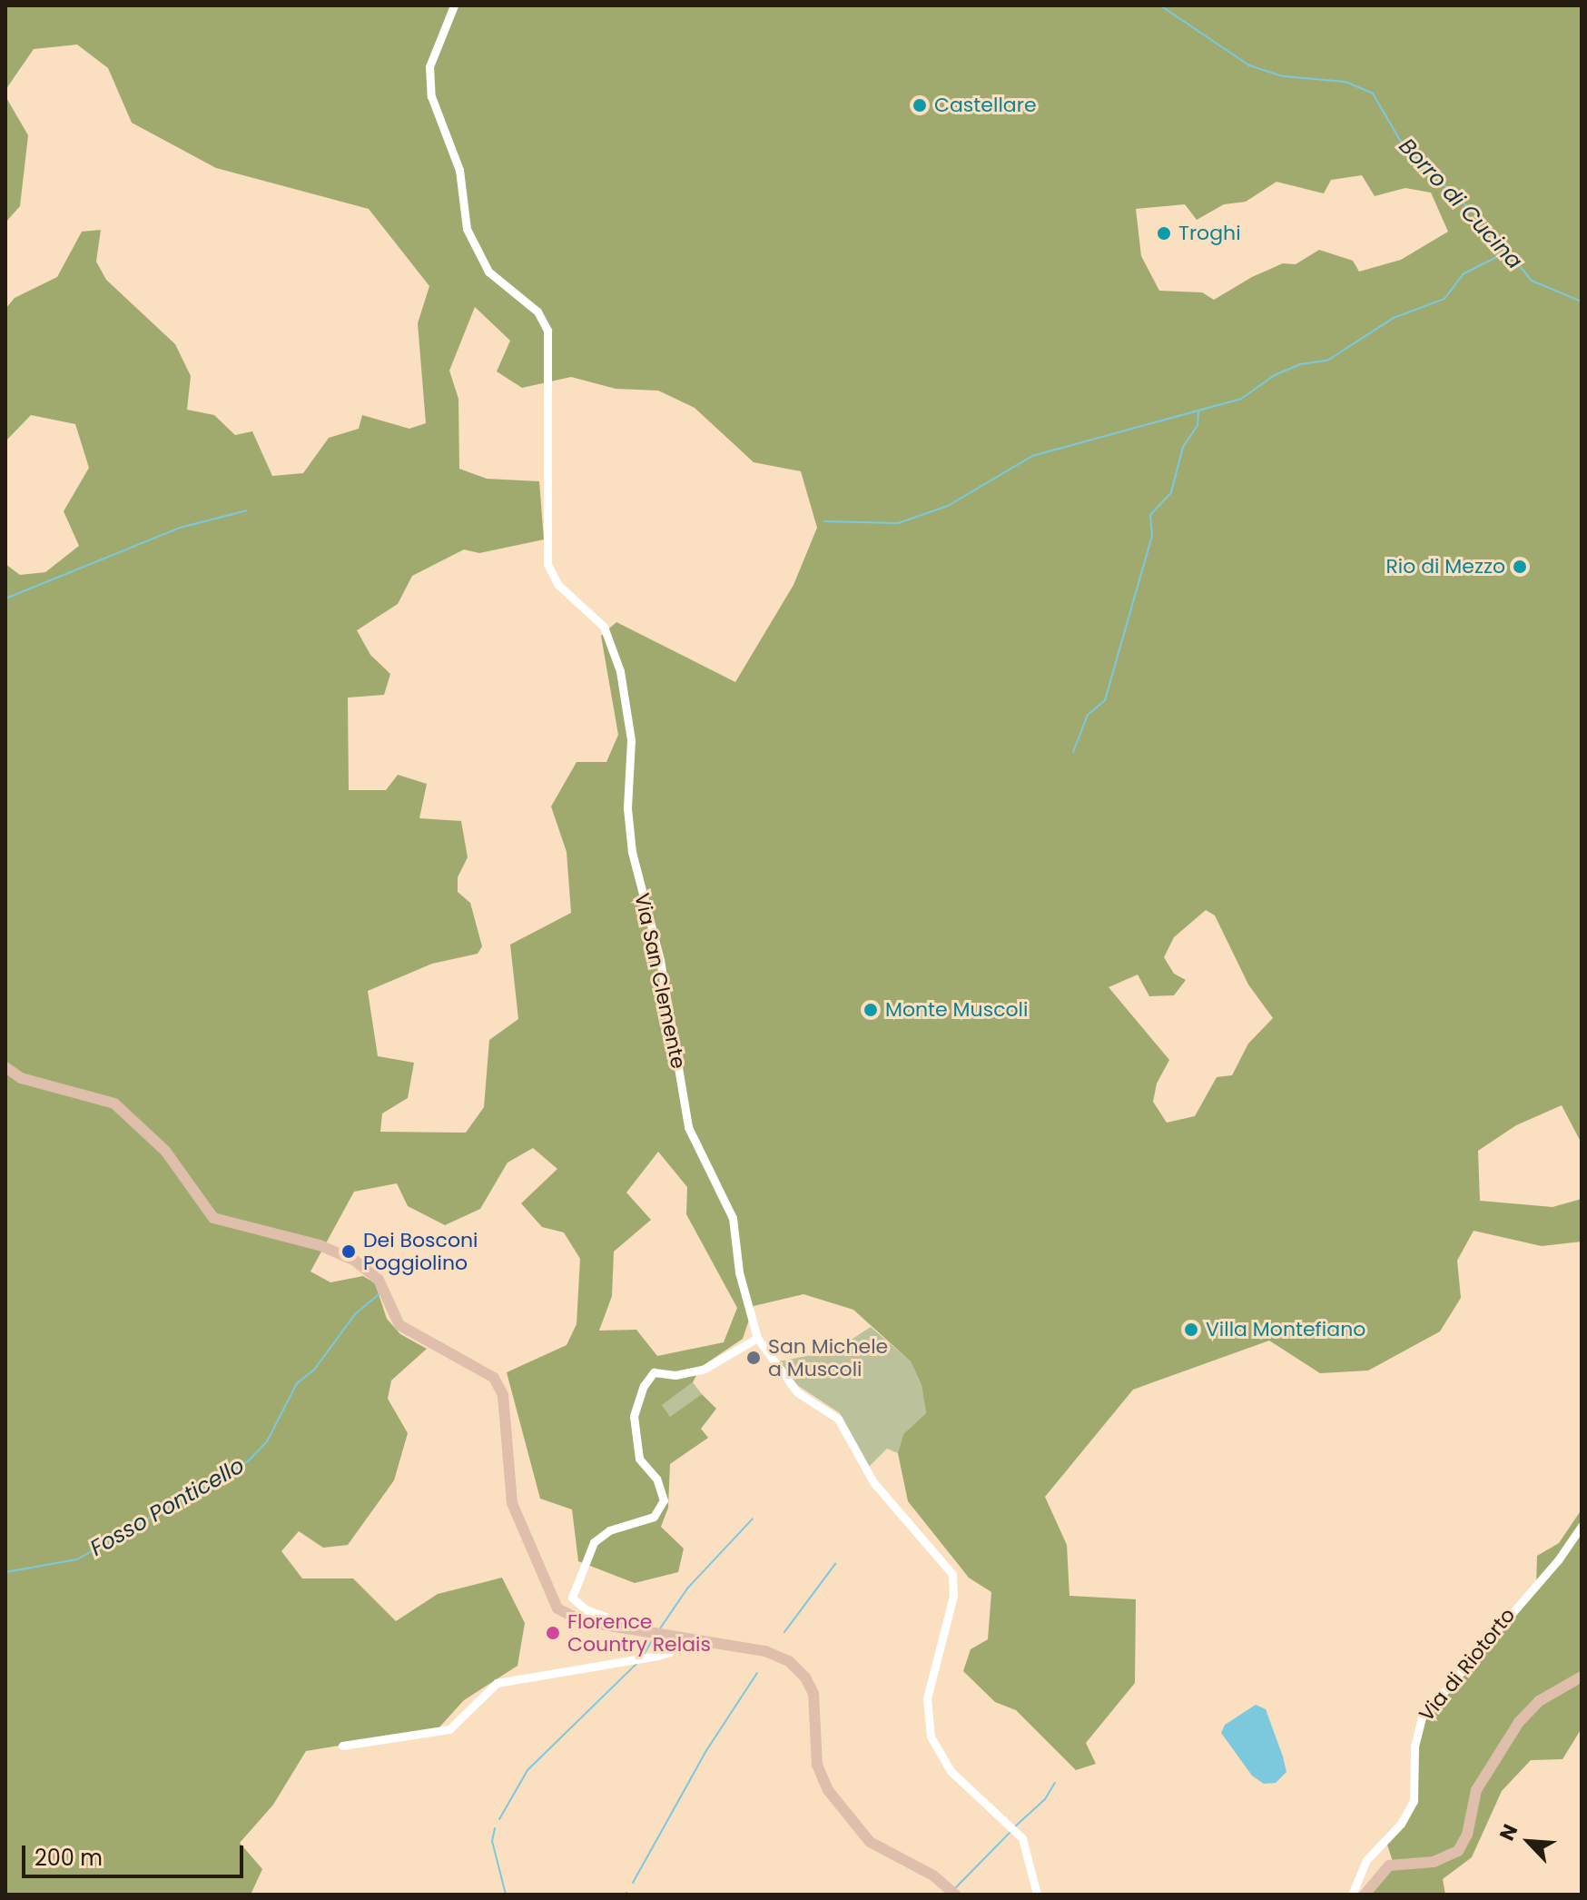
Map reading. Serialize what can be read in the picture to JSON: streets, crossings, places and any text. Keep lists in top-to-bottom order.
{
  "streets": {
    "street": ["Via San Clemente", "Via di Riotorto"]
  },
  "water": ["Borro di Cucina", "Fosso Ponticello"],
  "places": [
    "Castellare",
    "Troghi",
    "Rio di Mezzo",
    "Monte Muscoli",
    "Dei Bosconi Poggiolino",
    "Villa Montefiano",
    "San Michele a Muscoli",
    "Florence Country Relais"
  ],
  "scale_bar": "200 m",
  "north": "top left"
}
